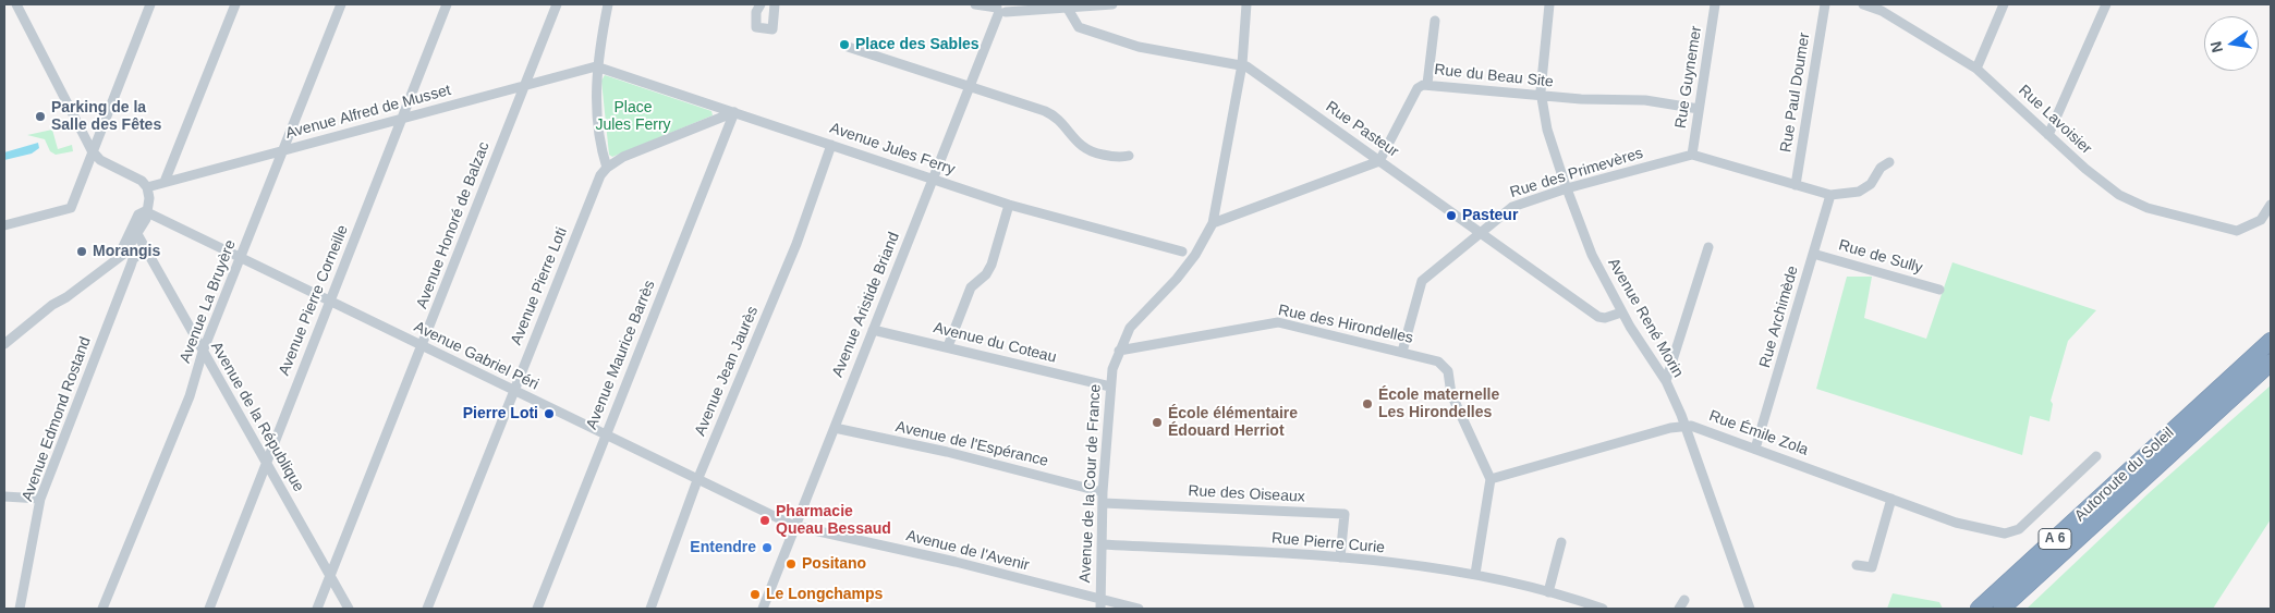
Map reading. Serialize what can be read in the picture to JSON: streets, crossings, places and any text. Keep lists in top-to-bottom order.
{
  "streets": {
    "highway": ["Autoroute du Soleil", "A 6"],
    "street": [
      "Rue du Beau Site",
      "Rue Guynemer",
      "Rue Paul Doumer",
      "Avenue Alfred de Musset",
      "Rue Lavoisier",
      "Rue Pasteur",
      "Avenue Jules Ferry",
      "Rue des Primevères",
      "Avenue Honoré de Balzac",
      "Rue de Sully",
      "Avenue Pierre Loti",
      "Avenue Pierre Corneille",
      "Avenue La Bruyère",
      "Avenue Aristide Briand",
      "Rue Archimède",
      "Avenue René Morin",
      "Rue des Hirondelles",
      "Avenue du Coteau",
      "Avenue Maurice Barrès",
      "Avenue Gabriel Péri",
      "Avenue Jean Jaurès",
      "Avenue de la République",
      "Avenue Edmond Rostand",
      "Rue Émile Zola",
      "Avenue de l'Espérance",
      "Avenue de la Cour de France",
      "Rue des Oiseaux",
      "Rue Pierre Curie",
      "Avenue de l'Avenir"
    ]
  },
  "crossings": [
    ["Rue du Beau Site", "Rue Guynemer"],
    ["Rue du Beau Site", "Rue Pasteur"],
    ["Rue du Beau Site", "Avenue René Morin"],
    ["Rue Guynemer", "Rue des Primevères"],
    ["Avenue Alfred de Musset", "Avenue Jules Ferry"],
    ["Avenue Alfred de Musset", "Avenue Honoré de Balzac"],
    ["Avenue Alfred de Musset", "Avenue Pierre Corneille"],
    ["Avenue Alfred de Musset", "Avenue La Bruyère"],
    ["Rue Pasteur", "Rue des Primevères"],
    ["Rue Pasteur", "Avenue René Morin"],
    ["Rue Pasteur", "Avenue de la Cour de France"],
    ["Avenue Jules Ferry", "Avenue Pierre Loti"],
    ["Avenue Jules Ferry", "Avenue Aristide Briand"],
    ["Avenue Jules Ferry", "Avenue Maurice Barrès"],
    ["Avenue Jules Ferry", "Avenue Jean Jaurès"],
    ["Rue des Primevères", "Avenue René Morin"],
    ["Rue des Primevères", "Rue des Hirondelles"],
    ["Avenue Honoré de Balzac", "Avenue Gabriel Péri"],
    ["Avenue Honoré de Balzac", "Avenue de la République"],
    ["Rue de Sully", "Rue Archimède"],
    ["Avenue Pierre Loti", "Avenue Maurice Barrès"],
    ["Avenue Pierre Loti", "Avenue Gabriel Péri"],
    ["Avenue Pierre Corneille", "Avenue Gabriel Péri"],
    ["Avenue Pierre Corneille", "Avenue de la République"],
    ["Avenue La Bruyère", "Avenue Gabriel Péri"],
    ["Avenue La Bruyère", "Avenue de la République"],
    ["Avenue Aristide Briand", "Avenue du Coteau"],
    ["Avenue Aristide Briand", "Avenue Gabriel Péri"],
    ["Avenue Aristide Briand", "Avenue de l'Espérance"],
    ["Avenue Aristide Briand", "Avenue de l'Avenir"],
    ["Rue Archimède", "Rue Émile Zola"],
    ["Avenue René Morin", "Rue Émile Zola"],
    ["Rue des Hirondelles", "Rue Émile Zola"],
    ["Rue des Hirondelles", "Avenue de la Cour de France"],
    ["Avenue du Coteau", "Avenue de la Cour de France"],
    ["Avenue Maurice Barrès", "Avenue Gabriel Péri"],
    ["Avenue Gabriel Péri", "Avenue Jean Jaurès"],
    ["Avenue Gabriel Péri", "Avenue de l'Avenir"],
    ["Avenue de la République", "Avenue Edmond Rostand"],
    ["Avenue de l'Espérance", "Avenue de la Cour de France"],
    ["Avenue de la Cour de France", "Rue des Oiseaux"],
    ["Avenue de la Cour de France", "Rue Pierre Curie"],
    ["Avenue de la Cour de France", "Avenue de l'Avenir"],
    ["Rue des Oiseaux", "Rue Pierre Curie"]
  ],
  "parks": ["Place Jules Ferry"],
  "places": [
    "Place des Sables",
    "Parking de la Salle des Fêtes",
    "Pasteur",
    "Morangis",
    "École maternelle Les Hirondelles",
    "Pierre Loti",
    "École élémentaire Édouard Herriot",
    "Pharmacie Queau Bessaud",
    "Entendre",
    "Positano",
    "Le Longchamps"
  ],
  "north": "left"
}
